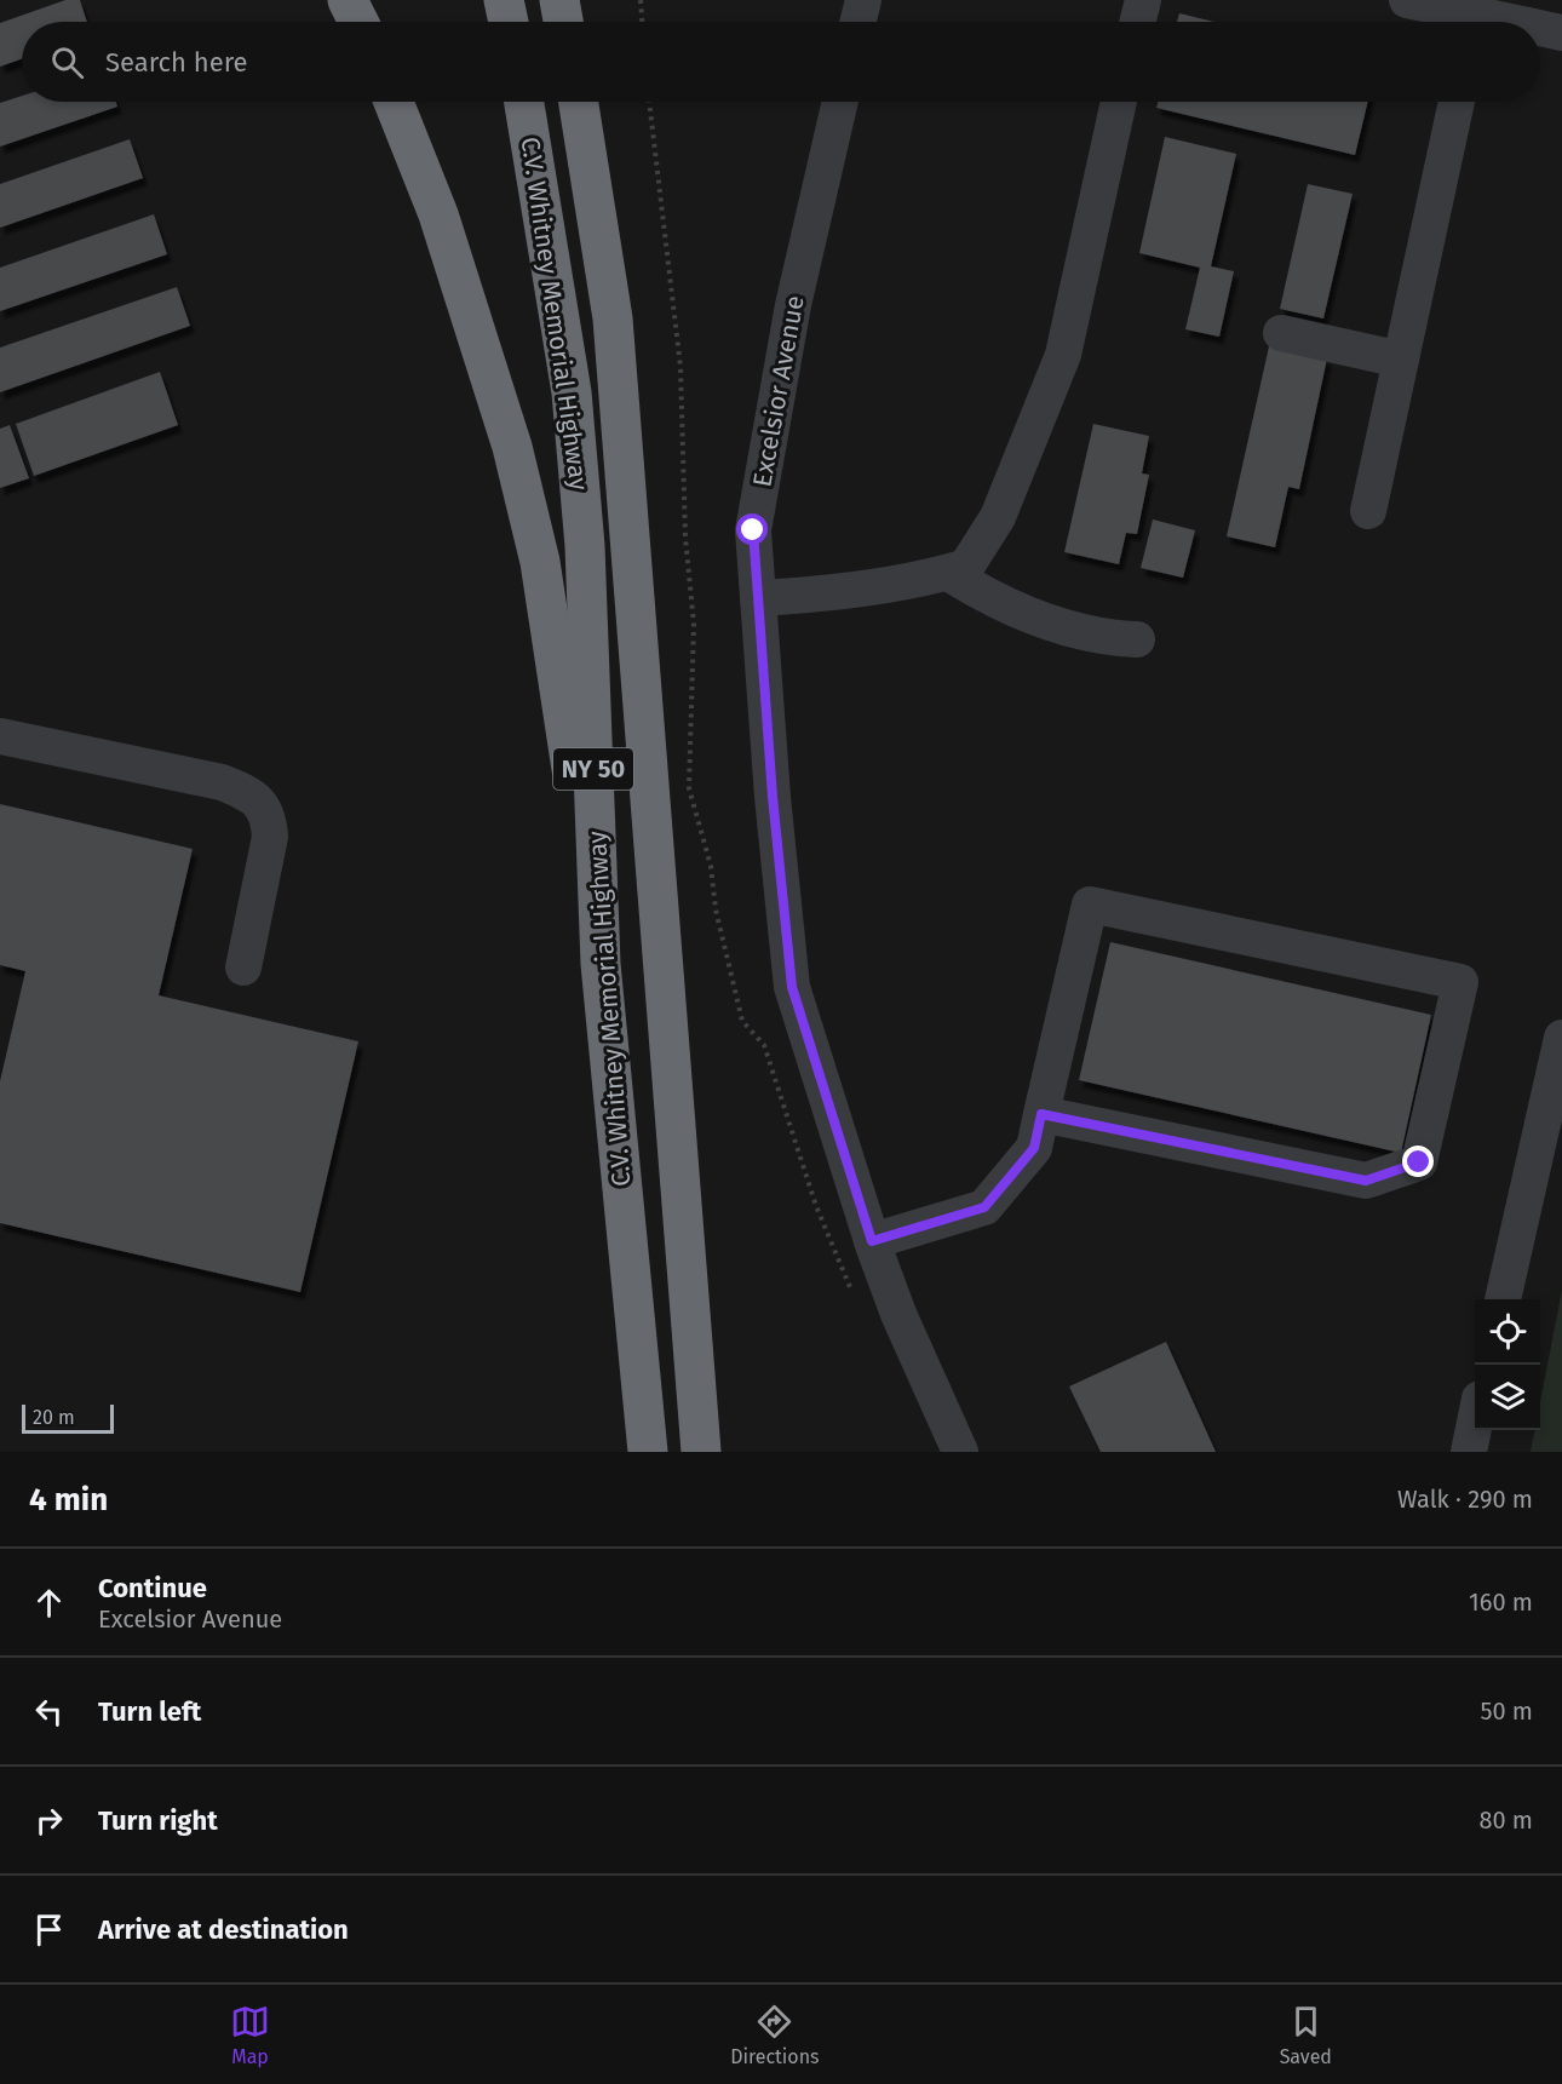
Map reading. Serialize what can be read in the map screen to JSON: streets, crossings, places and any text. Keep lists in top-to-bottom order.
{
  "streets": {
    "highway": ["C.V. Whitney Memorial Highway", "NY 50"],
    "street": ["Excelsior Avenue"]
  },
  "scale_bar": "20 m",
  "page": {
    "search": "Search here",
    "scale": "20 m",
    "heading": ["4 min", "Walk · 290 m"],
    "list": [
      ["Continue", "Excelsior Avenue", "160 m"],
      ["Turn left", "50 m"],
      ["Turn right", "80 m"],
      "Arrive at destination"
    ],
    "nav": ["Map", "Directions", "Saved"]
  }
}
